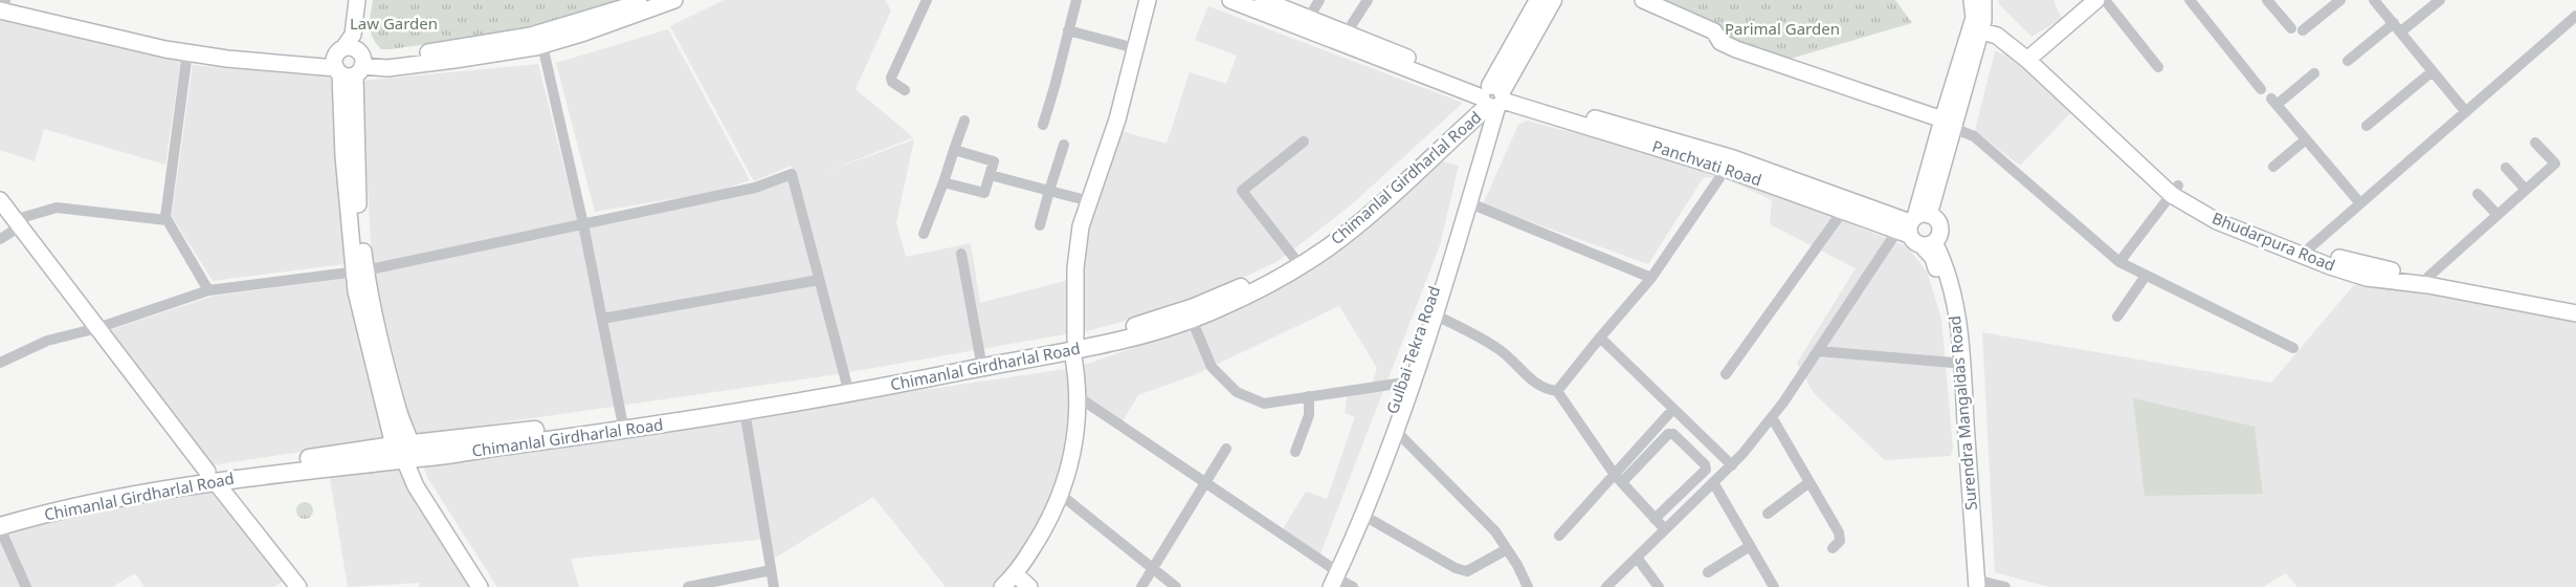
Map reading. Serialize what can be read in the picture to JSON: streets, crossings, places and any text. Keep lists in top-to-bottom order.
{
  "streets": {
    "main road": [
      "Panchvati Road",
      "Chimanlal Girdharlal Road",
      "Bhudarpura Road",
      "Gulbai Tekra Road",
      "Surendra Mangaldas Road"
    ]
  },
  "crossings": [
    ["Panchvati Road", "Chimanlal Girdharlal Road"],
    ["Panchvati Road", "Gulbai Tekra Road"],
    ["Chimanlal Girdharlal Road", "Gulbai Tekra Road"]
  ],
  "parks": ["Law Garden", "Parimal Garden"]
}
